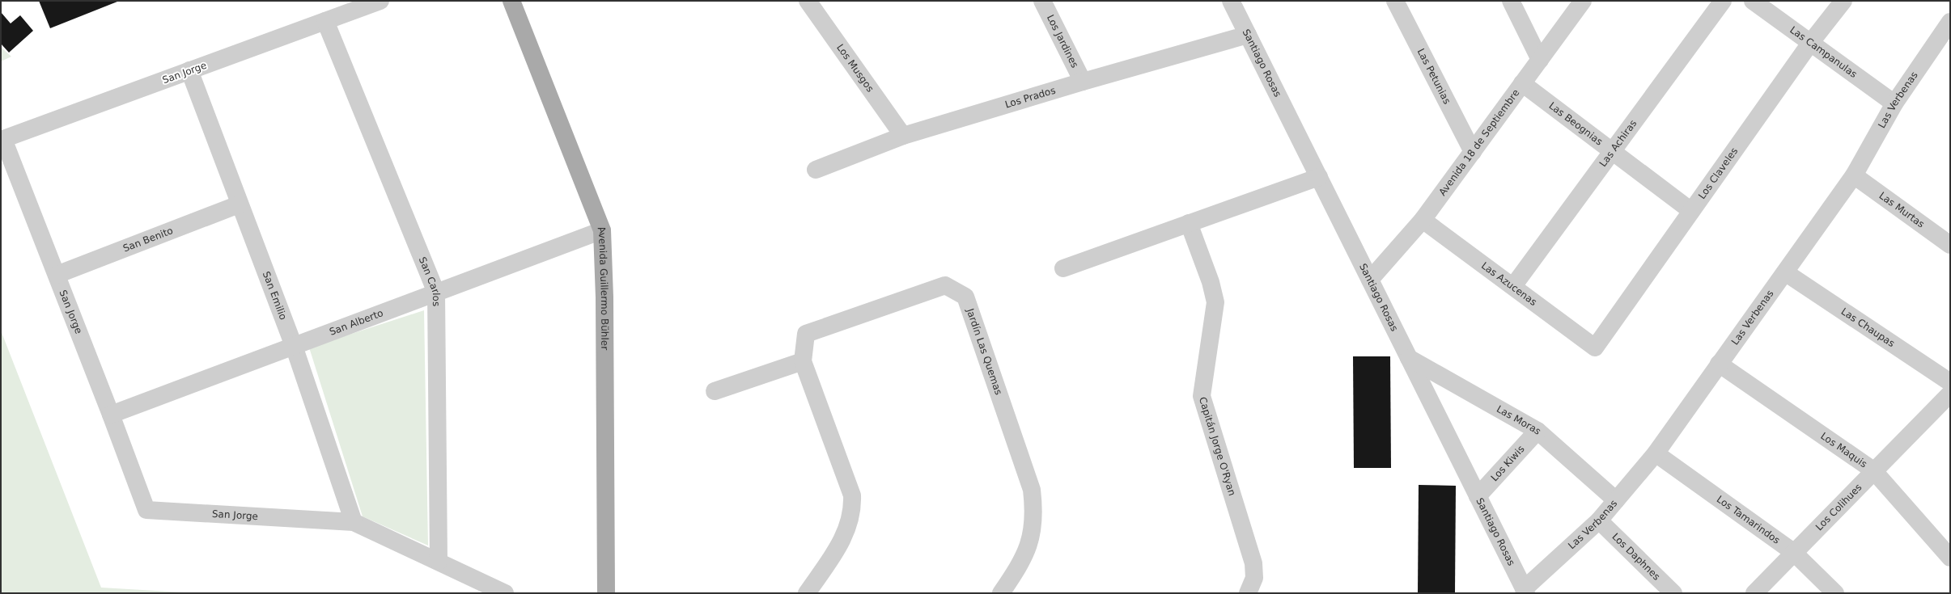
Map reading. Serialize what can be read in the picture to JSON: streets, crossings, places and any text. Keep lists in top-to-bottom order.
{
  "streets": {
    "main road": ["Avenida Guillermo Bühler"],
    "street": [
      "Los Jardines",
      "Las Campanulas",
      "Santiago Rosas",
      "Los Musgos",
      "San Jorge",
      "Las Petunias",
      "Los Prados",
      "Las Verbenas",
      "Las Beognias",
      "Avenida 18 de Septiembre",
      "Las Achiras",
      "Los Claveles",
      "Las Murtas",
      "San Benito",
      "San Carlos",
      "Las Azucenas",
      "San Emilio",
      "San Alberto",
      "Las Chaupas",
      "Jardín Las Quemas",
      "Las Moras",
      "Capitán Jorge O'Ryan",
      "Los Maquis",
      "Los Kiwis",
      "Los Colihues",
      "Los Tamarindos",
      "Los Daphnes"
    ]
  },
  "crossings": [
    ["Los Jardines", "Los Prados"],
    ["Las Campanulas", "Las Verbenas"],
    ["Las Campanulas", "Los Claveles"],
    ["Santiago Rosas", "Los Prados"],
    ["Santiago Rosas", "Las Verbenas"],
    ["Santiago Rosas", "Avenida 18 de Septiembre"],
    ["Santiago Rosas", "Las Moras"],
    ["Santiago Rosas", "Los Kiwis"],
    ["Los Musgos", "Los Prados"],
    ["San Jorge", "San Benito"],
    ["San Jorge", "San Carlos"],
    ["San Jorge", "San Emilio"],
    ["San Jorge", "San Alberto"],
    ["Las Petunias", "Avenida 18 de Septiembre"],
    ["Las Verbenas", "Las Murtas"],
    ["Las Verbenas", "Las Chaupas"],
    ["Las Verbenas", "Las Moras"],
    ["Las Verbenas", "Los Maquis"],
    ["Las Verbenas", "Los Tamarindos"],
    ["Las Verbenas", "Los Daphnes"],
    ["Las Beognias", "Avenida 18 de Septiembre"],
    ["Las Beognias", "Las Achiras"],
    ["Las Beognias", "Los Claveles"],
    ["Avenida 18 de Septiembre", "Las Azucenas"],
    ["Las Achiras", "Las Azucenas"],
    ["Los Claveles", "Las Azucenas"],
    ["San Benito", "San Emilio"],
    ["San Carlos", "San Alberto"],
    ["Avenida Guillermo Bühler", "San Alberto"],
    ["San Emilio", "San Alberto"],
    ["Las Moras", "Los Kiwis"],
    ["Los Maquis", "Los Colihues"],
    ["Los Colihues", "Los Tamarindos"]
  ]
}
